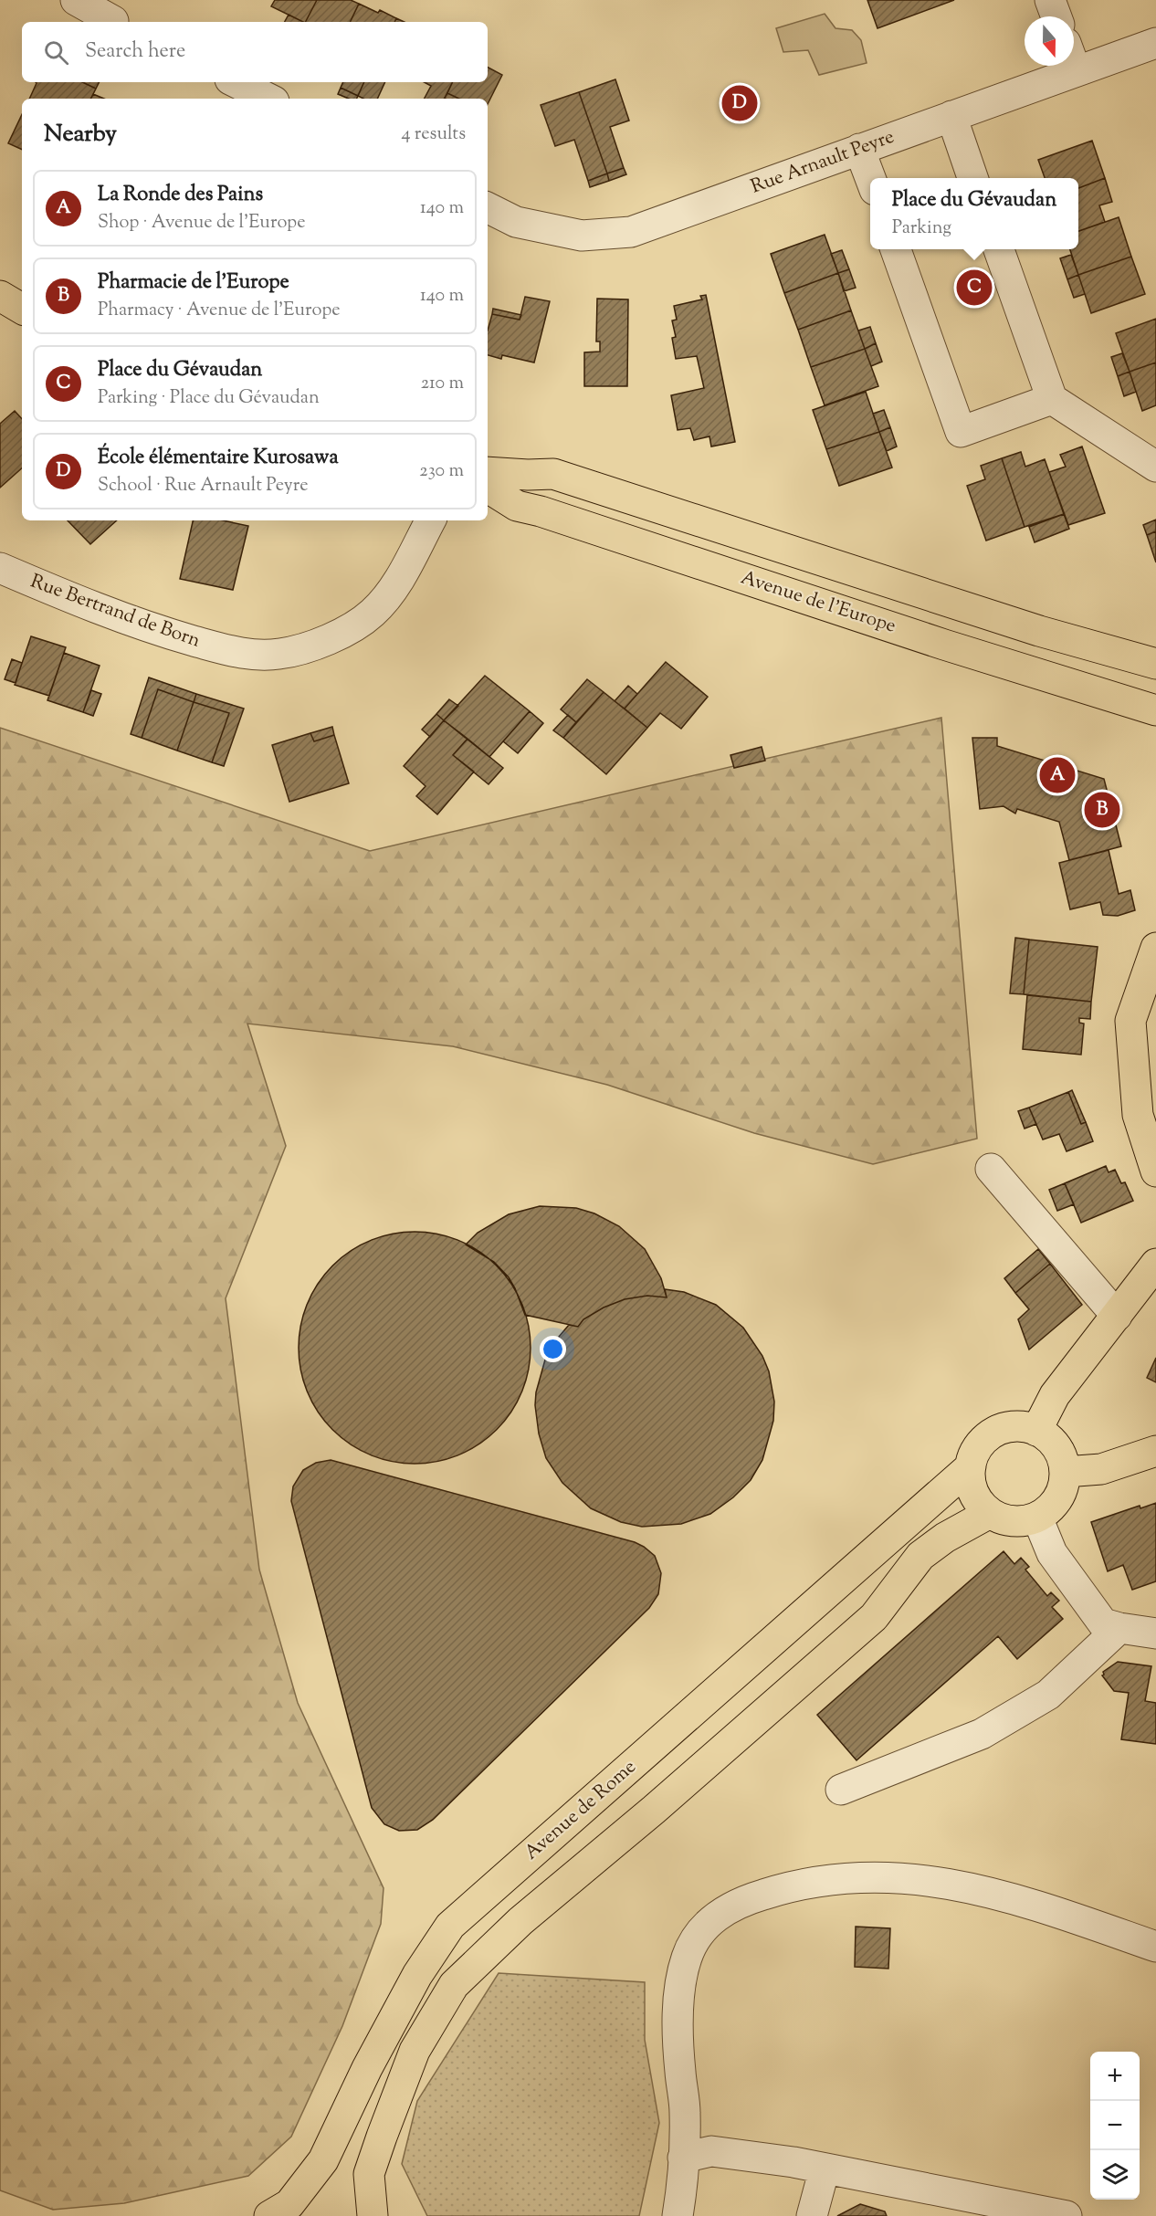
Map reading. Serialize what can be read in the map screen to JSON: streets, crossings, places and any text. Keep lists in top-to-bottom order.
{
  "streets": {
    "main road": ["Avenue de l'Europe", "Avenue de Rome"],
    "street": ["Rue Arnault Peyre", "Rue Bertrand de Born"]
  },
  "north": "bottom",
  "page": {
    "search": "Search here",
    "pins": [
      "D",
      "C",
      "A",
      "B"
    ],
    "heading": ["Nearby", "4 results"],
    "list": [
      {
        "mark": "A",
        "name": "La Ronde des Pains",
        "note": "Shop · Avenue de l'Europe",
        "value": "140 m"
      },
      {
        "mark": "B",
        "name": "Pharmacie de l'Europe",
        "note": "Pharmacy · Avenue de l'Europe",
        "value": "140 m"
      },
      {
        "mark": "C",
        "name": "Place du Gévaudan",
        "note": "Parking · Place du Gévaudan",
        "value": "210 m"
      },
      {
        "mark": "D",
        "name": "École élémentaire Kurosawa",
        "note": "School · Rue Arnault Peyre",
        "value": "230 m"
      }
    ],
    "popup": ["Place du Gévaudan", "Parking"],
    "map_buttons": ["+", "−"]
  }
}
